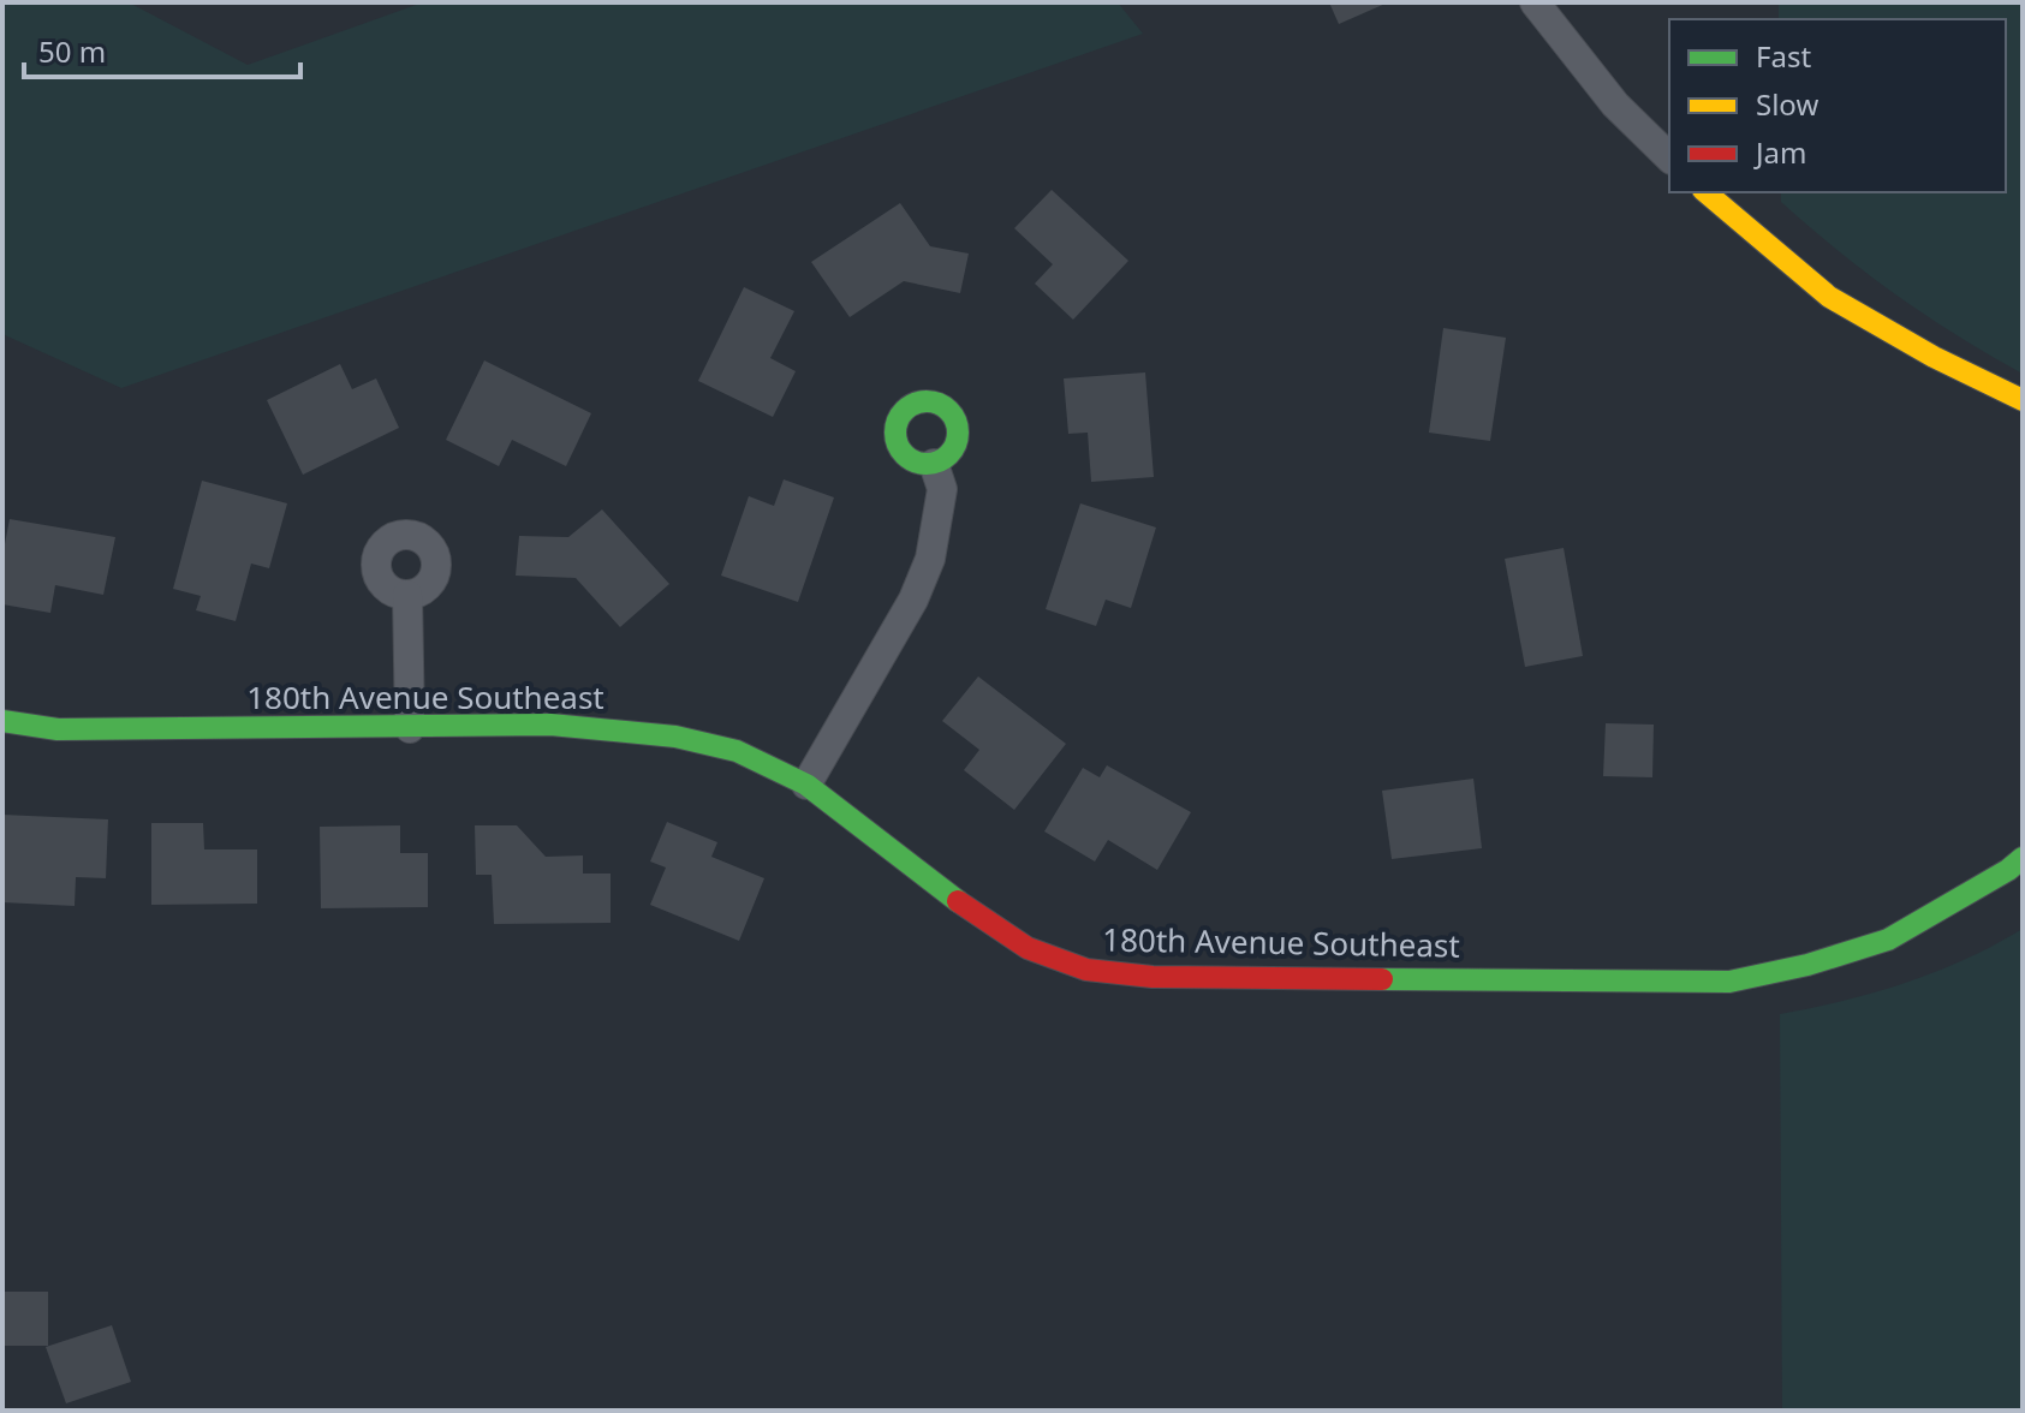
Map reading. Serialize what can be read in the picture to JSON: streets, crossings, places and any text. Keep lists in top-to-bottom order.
{
  "streets": {
    "street": ["180th Avenue Southeast"]
  },
  "legend": ["Fast", "Slow", "Jam"],
  "scale_bar": "50 m"
}
